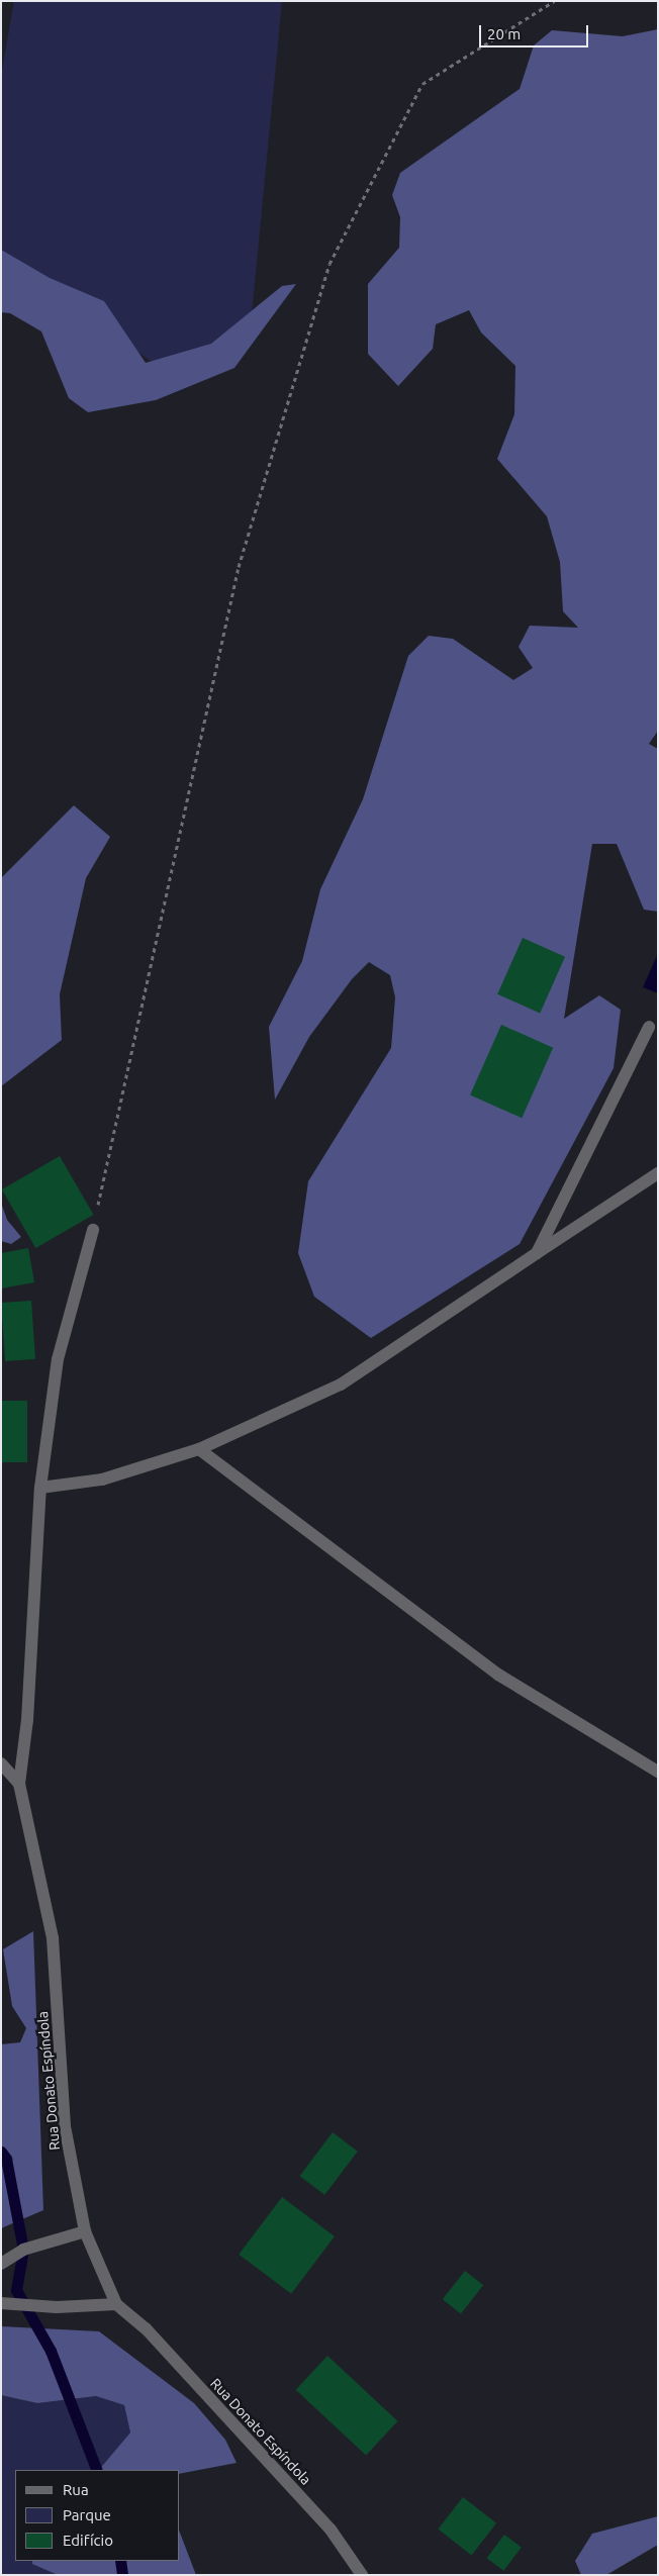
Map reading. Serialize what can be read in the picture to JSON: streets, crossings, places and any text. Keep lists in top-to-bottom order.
{
  "streets": {
    "street": ["Rua Donato Espíndola"]
  },
  "legend": ["Rua", "Parque", "Edifício"],
  "scale_bar": "20 m"
}
